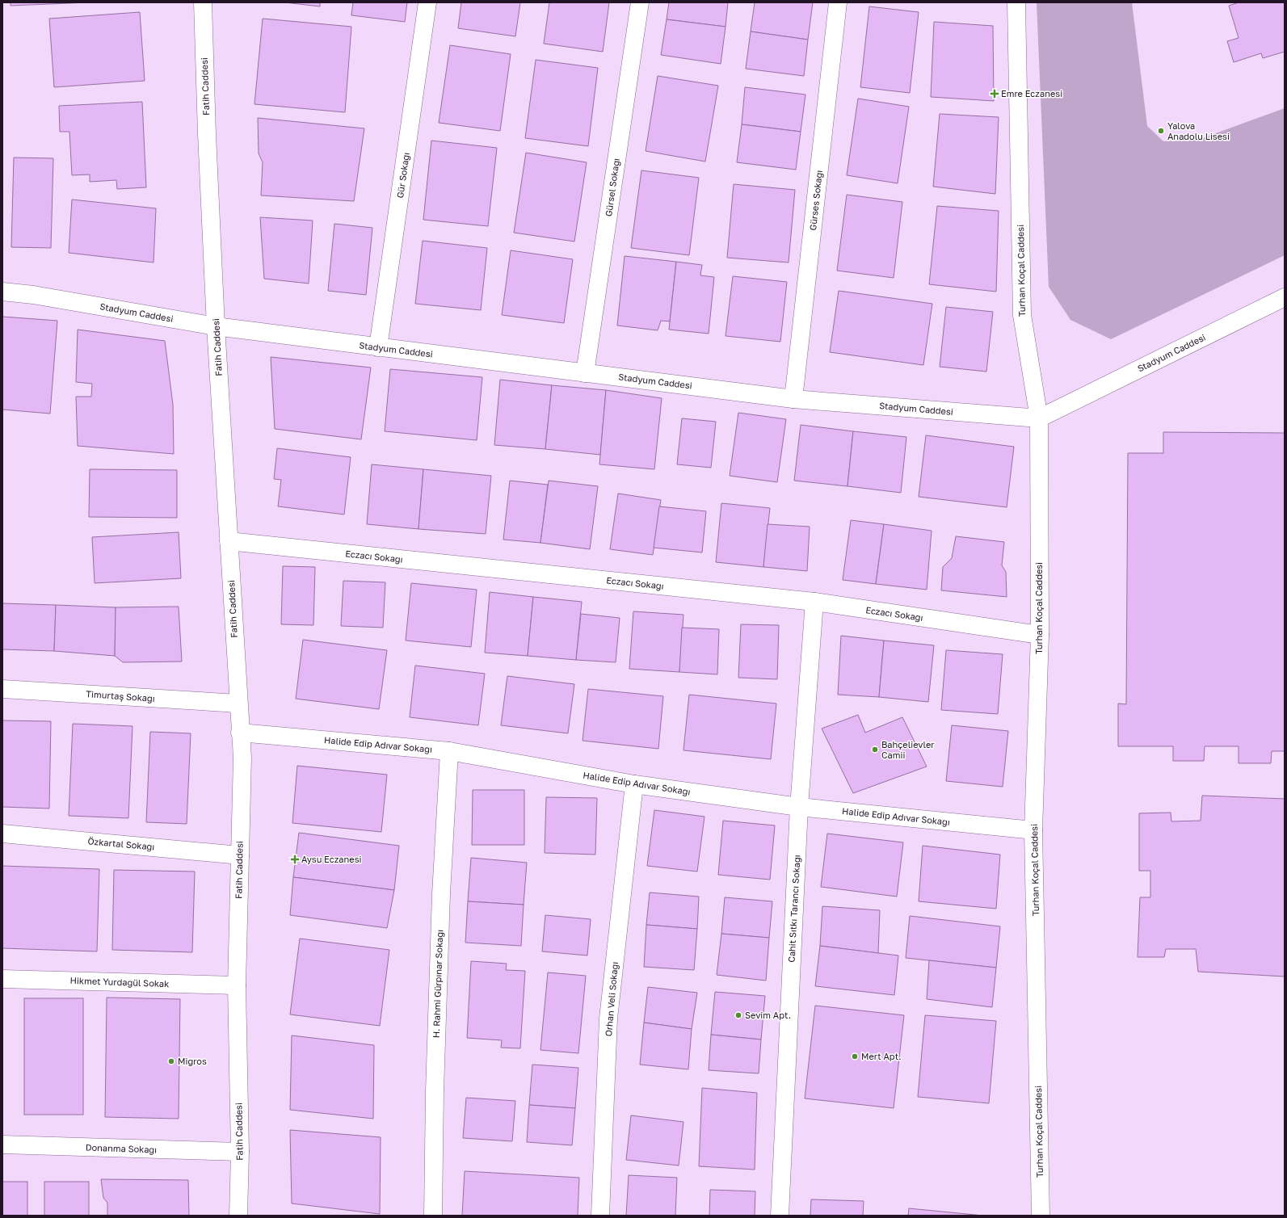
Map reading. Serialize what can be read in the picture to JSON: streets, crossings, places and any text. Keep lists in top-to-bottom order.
{
  "streets": {
    "street": [
      "Fatih Caddesi",
      "Gür Sokağı",
      "Gürsel Sokağı",
      "Gürses Sokağı",
      "Turhan Koçal Caddesi",
      "Stadyum Caddesi",
      "Eczacı Sokağı",
      "Timurtaş Sokağı",
      "Halide Edip Adıvar Sokağı",
      "Özkartal Sokağı",
      "Cahit Sıtkı Tarancı Sokağı",
      "Hikmet Yurdagül Sokak",
      "H. Rahmi Gürpınar Sokağı",
      "Orhan Veli Sokağı",
      "Donanma Sokağı"
    ]
  },
  "crossings": [
    ["Fatih Caddesi", "Stadyum Caddesi"],
    ["Fatih Caddesi", "Eczacı Sokağı"],
    ["Fatih Caddesi", "Timurtaş Sokağı"],
    ["Fatih Caddesi", "Halide Edip Adıvar Sokağı"],
    ["Fatih Caddesi", "Özkartal Sokağı"],
    ["Fatih Caddesi", "Hikmet Yurdagül Sokak"],
    ["Fatih Caddesi", "Donanma Sokağı"],
    ["Gür Sokağı", "Stadyum Caddesi"],
    ["Gürsel Sokağı", "Stadyum Caddesi"],
    ["Gürses Sokağı", "Stadyum Caddesi"],
    ["Turhan Koçal Caddesi", "Stadyum Caddesi"],
    ["Turhan Koçal Caddesi", "Eczacı Sokağı"],
    ["Turhan Koçal Caddesi", "Halide Edip Adıvar Sokağı"],
    ["Eczacı Sokağı", "Cahit Sıtkı Tarancı Sokağı"],
    ["Halide Edip Adıvar Sokağı", "Cahit Sıtkı Tarancı Sokağı"],
    ["Halide Edip Adıvar Sokağı", "H. Rahmi Gürpınar Sokağı"],
    ["Halide Edip Adıvar Sokağı", "Orhan Veli Sokağı"]
  ],
  "places": {
    "health": ["Emre Eczanesi", "Aysu Eczanesi"],
    "other": [
      "Yalova Anadolu Lisesi",
      "Bahçelievler Camii",
      "Sevim Apt.",
      "Mert Apt.",
      "Migros"
    ]
  }
}
